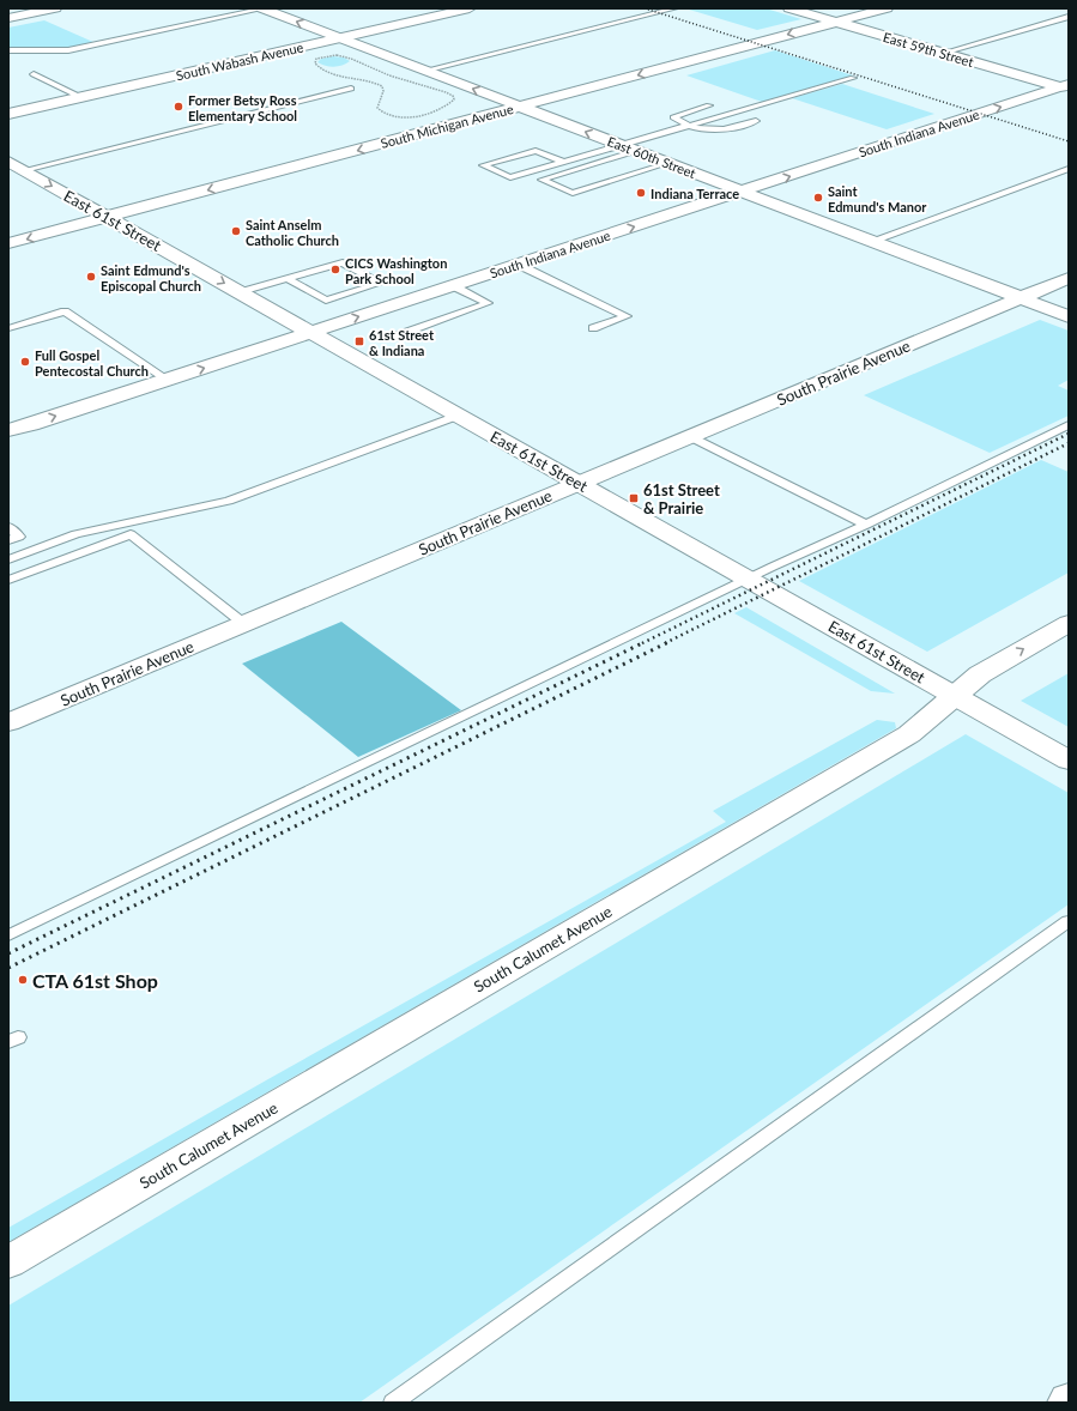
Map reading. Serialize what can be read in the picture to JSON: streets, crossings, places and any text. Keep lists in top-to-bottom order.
{
  "streets": {
    "street": [
      "East 59th Street",
      "South Wabash Avenue",
      "South Michigan Avenue",
      "South Indiana Avenue",
      "East 60th Street",
      "East 61st Street",
      "South Prairie Avenue",
      "South Calumet Avenue"
    ]
  },
  "crossings": [
    ["East 59th Street", "South Michigan Avenue"],
    ["East 59th Street", "South Indiana Avenue"],
    ["South Wabash Avenue", "East 60th Street"],
    ["South Michigan Avenue", "East 60th Street"],
    ["South Michigan Avenue", "East 61st Street"],
    ["South Indiana Avenue", "East 60th Street"],
    ["South Indiana Avenue", "East 61st Street"],
    ["East 60th Street", "South Prairie Avenue"],
    ["East 61st Street", "South Prairie Avenue"],
    ["East 61st Street", "South Calumet Avenue"]
  ],
  "one_way": ["South Michigan Avenue", "South Indiana Avenue"],
  "places": {
    "other": [
      "Former Betsy Ross Elementary School",
      "Indiana Terrace",
      "Saint Edmund's Manor",
      "Saint Anselm Catholic Church",
      "CICS Washington Park School",
      "Saint Edmund's Episcopal Church",
      "Full Gospel Pentecostal Church",
      "CTA 61st Shop"
    ],
    "transit": ["61st Street & Indiana", "61st Street & Prairie"]
  }
}
